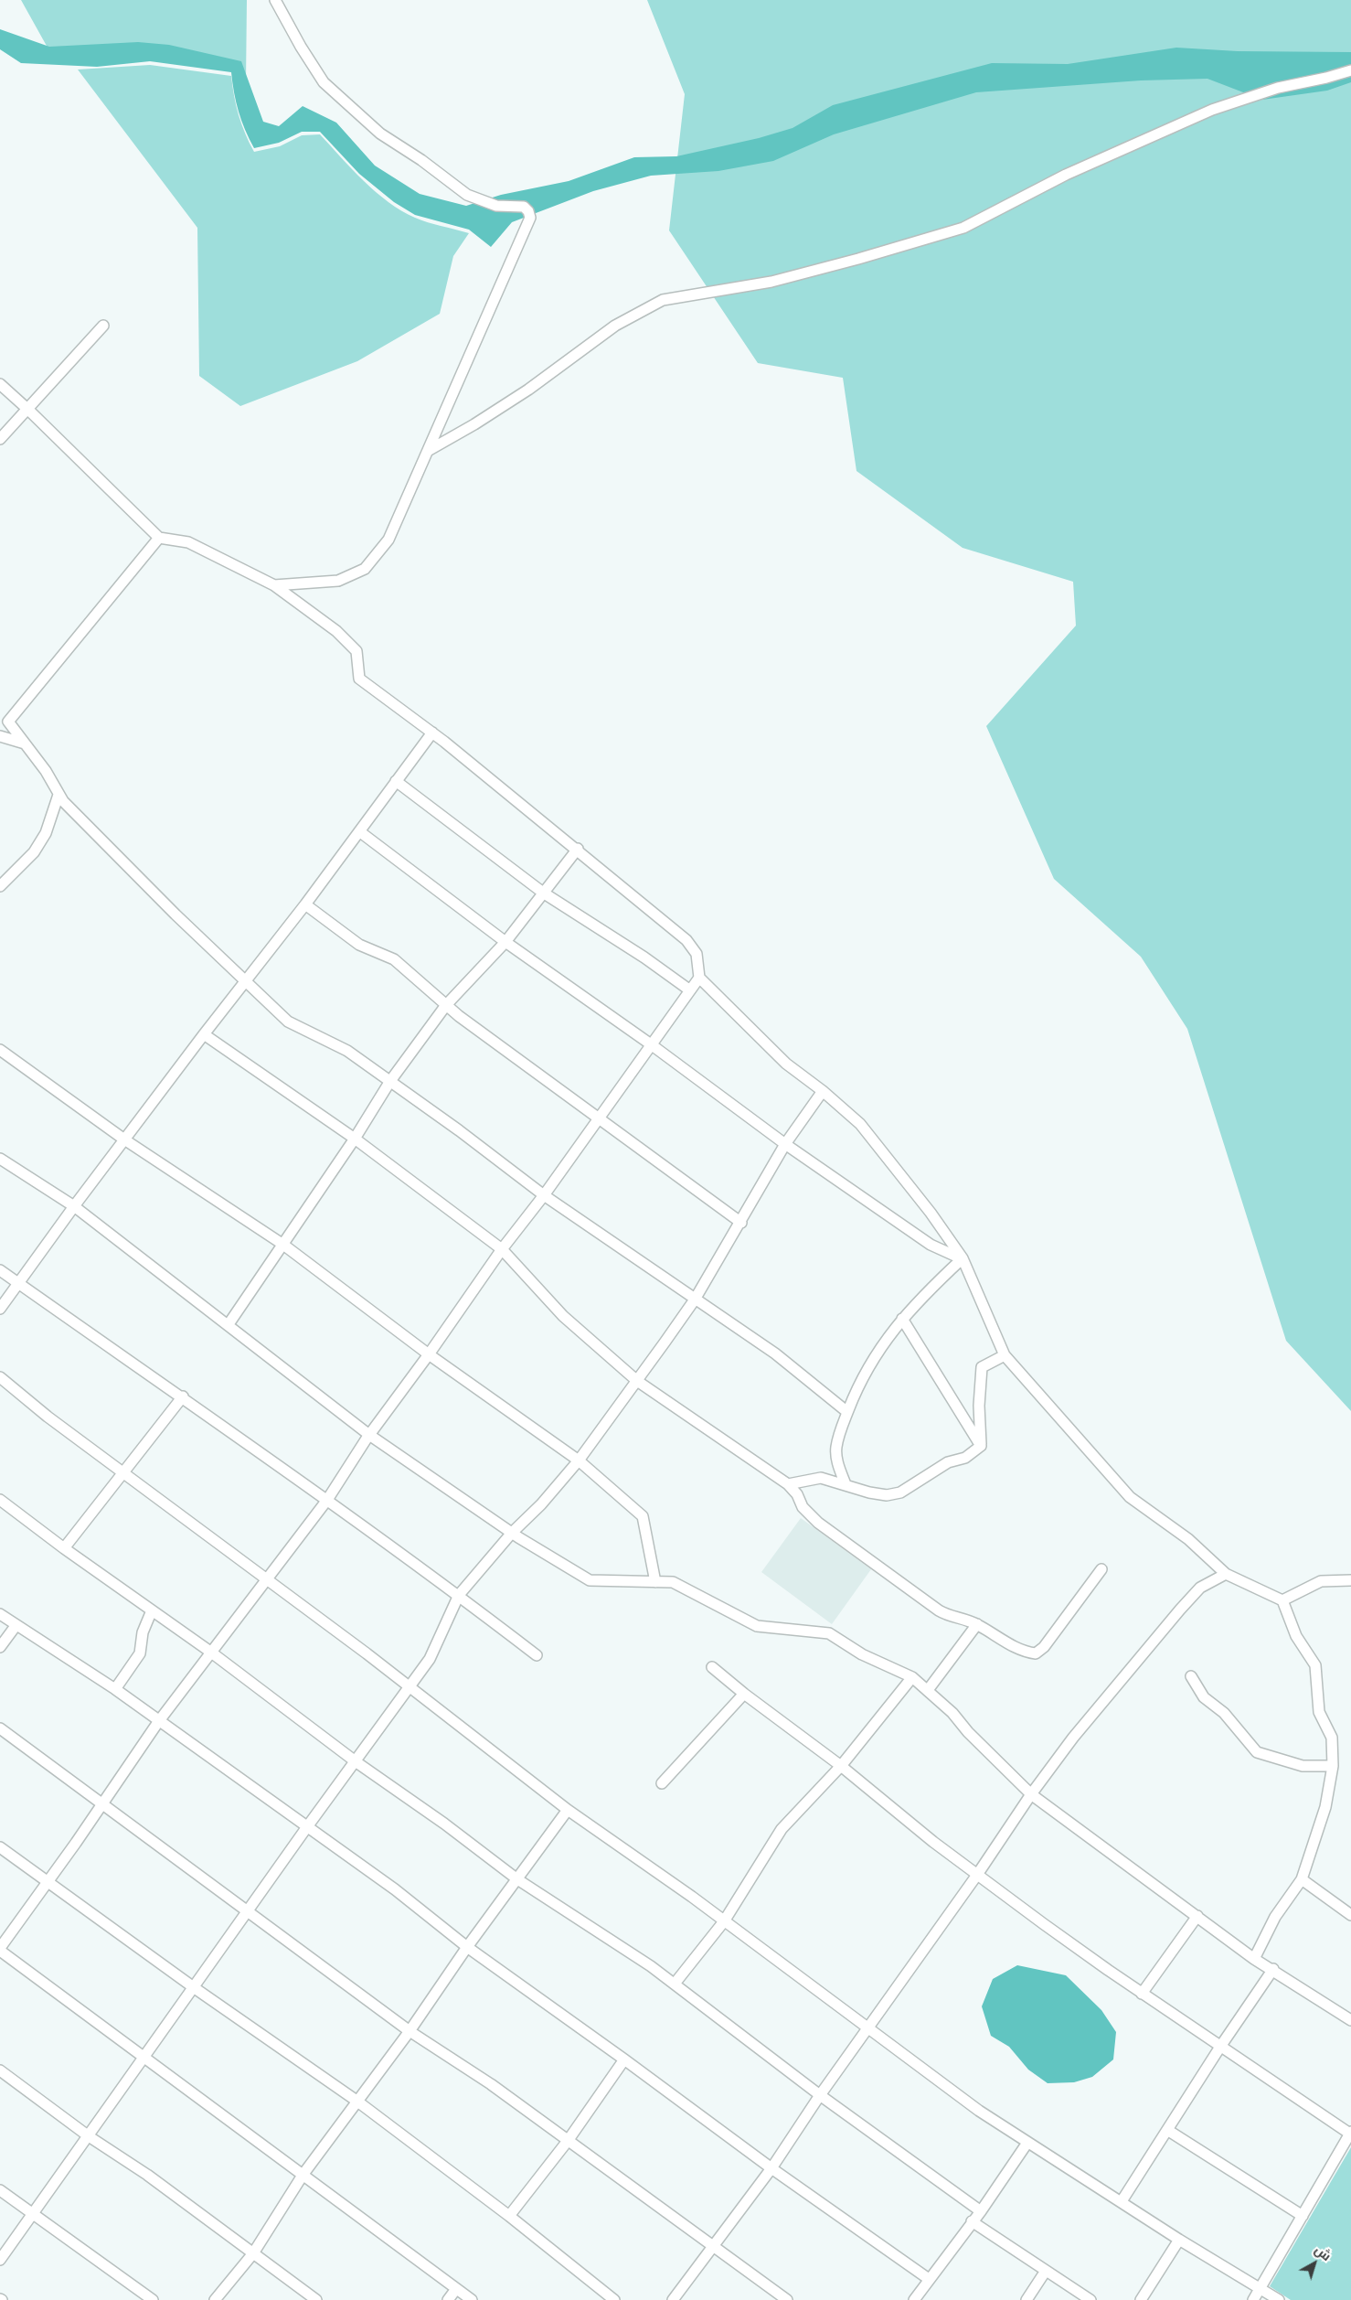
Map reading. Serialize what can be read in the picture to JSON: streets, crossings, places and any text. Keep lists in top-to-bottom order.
{
  "north": "top right"
}
